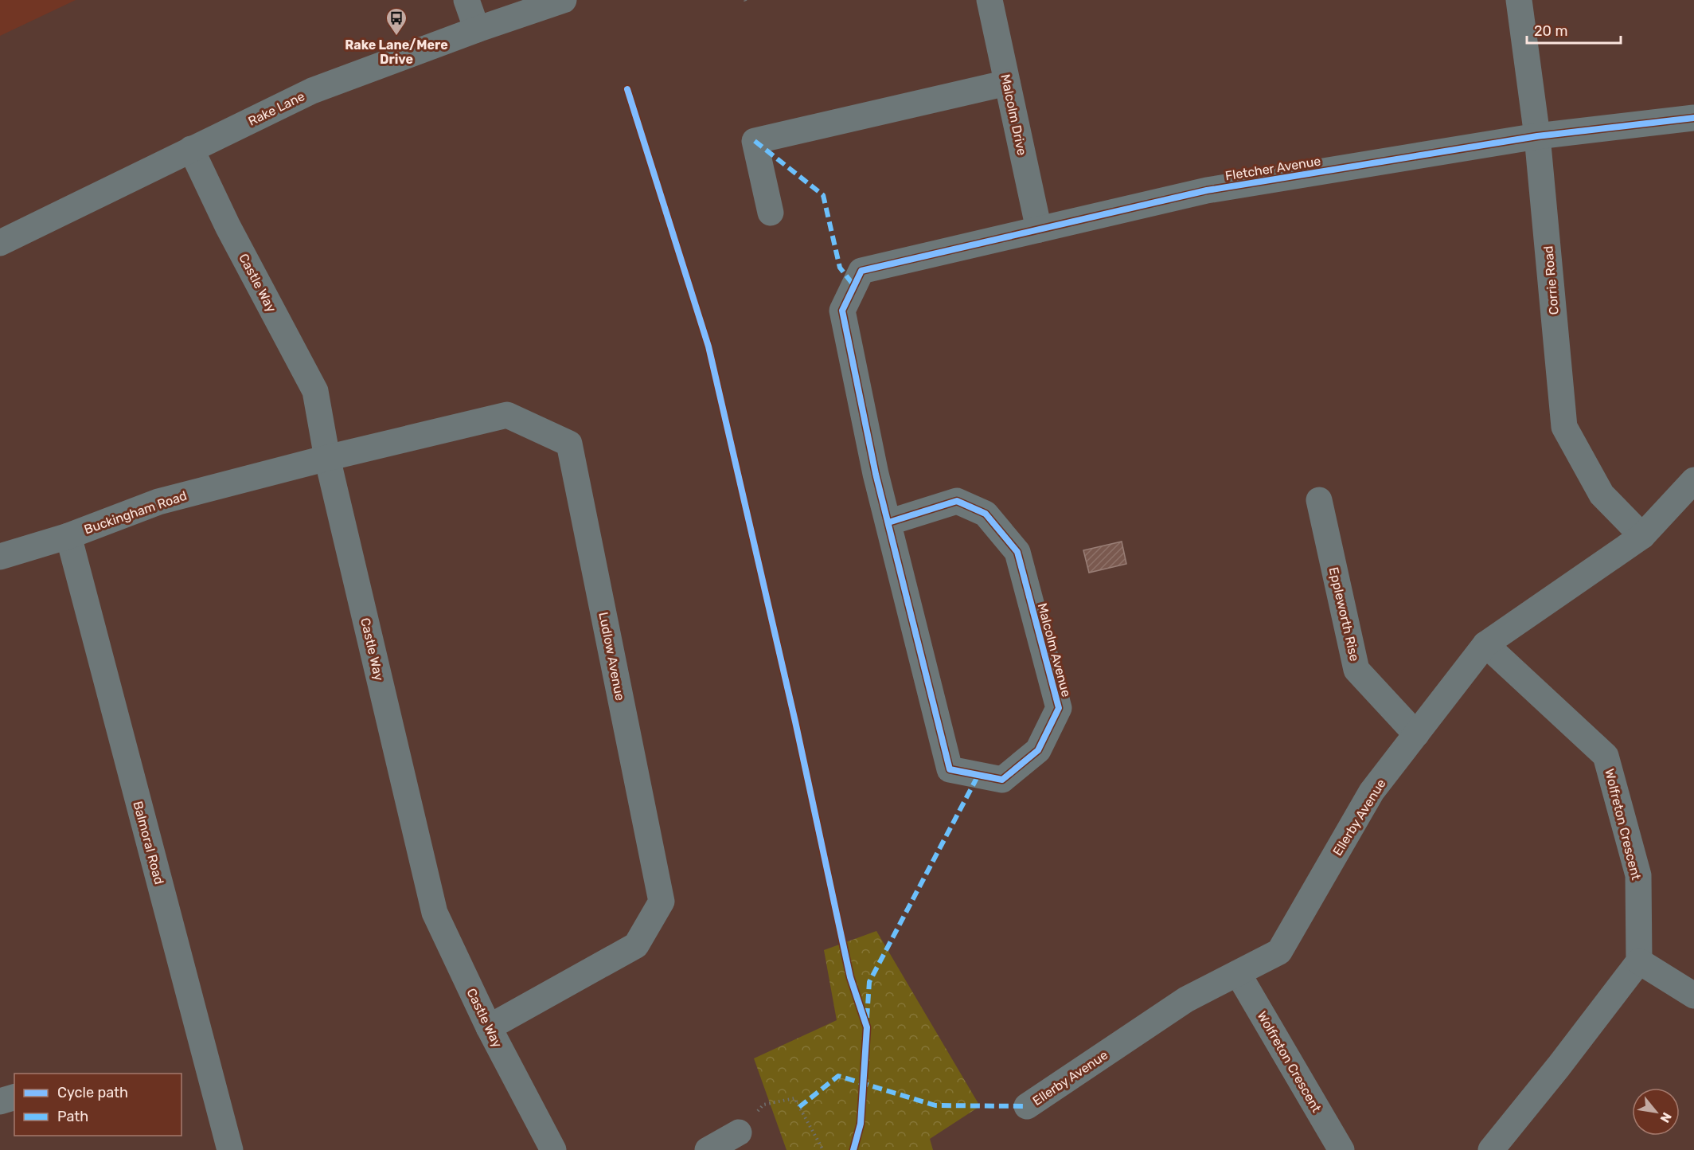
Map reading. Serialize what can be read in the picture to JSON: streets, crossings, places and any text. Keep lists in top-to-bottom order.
{
  "streets": {
    "street": [
      "Rake Lane",
      "Malcolm Drive",
      "Fletcher Avenue",
      "Corrie Road",
      "Castle Way",
      "Buckingham Road",
      "Eppleworth Rise",
      "Malcolm Avenue",
      "Ludlow Avenue",
      "Ellerby Avenue",
      "Wolfreton Crescent",
      "Balmoral Road"
    ]
  },
  "crossings": [
    ["Rake Lane", "Castle Way"],
    ["Malcolm Drive", "Fletcher Avenue"],
    ["Fletcher Avenue", "Corrie Road"],
    ["Fletcher Avenue", "Malcolm Avenue"],
    ["Corrie Road", "Ellerby Avenue"],
    ["Castle Way", "Buckingham Road"],
    ["Castle Way", "Ludlow Avenue"],
    ["Buckingham Road", "Ludlow Avenue"],
    ["Buckingham Road", "Balmoral Road"],
    ["Eppleworth Rise", "Ellerby Avenue"],
    ["Ellerby Avenue", "Wolfreton Crescent"]
  ],
  "places": {
    "bus stop": ["Rake Lane/Mere Drive"]
  },
  "legend": ["Cycle path", "Path"],
  "scale_bar": "20 m",
  "north": "bottom right"
}
